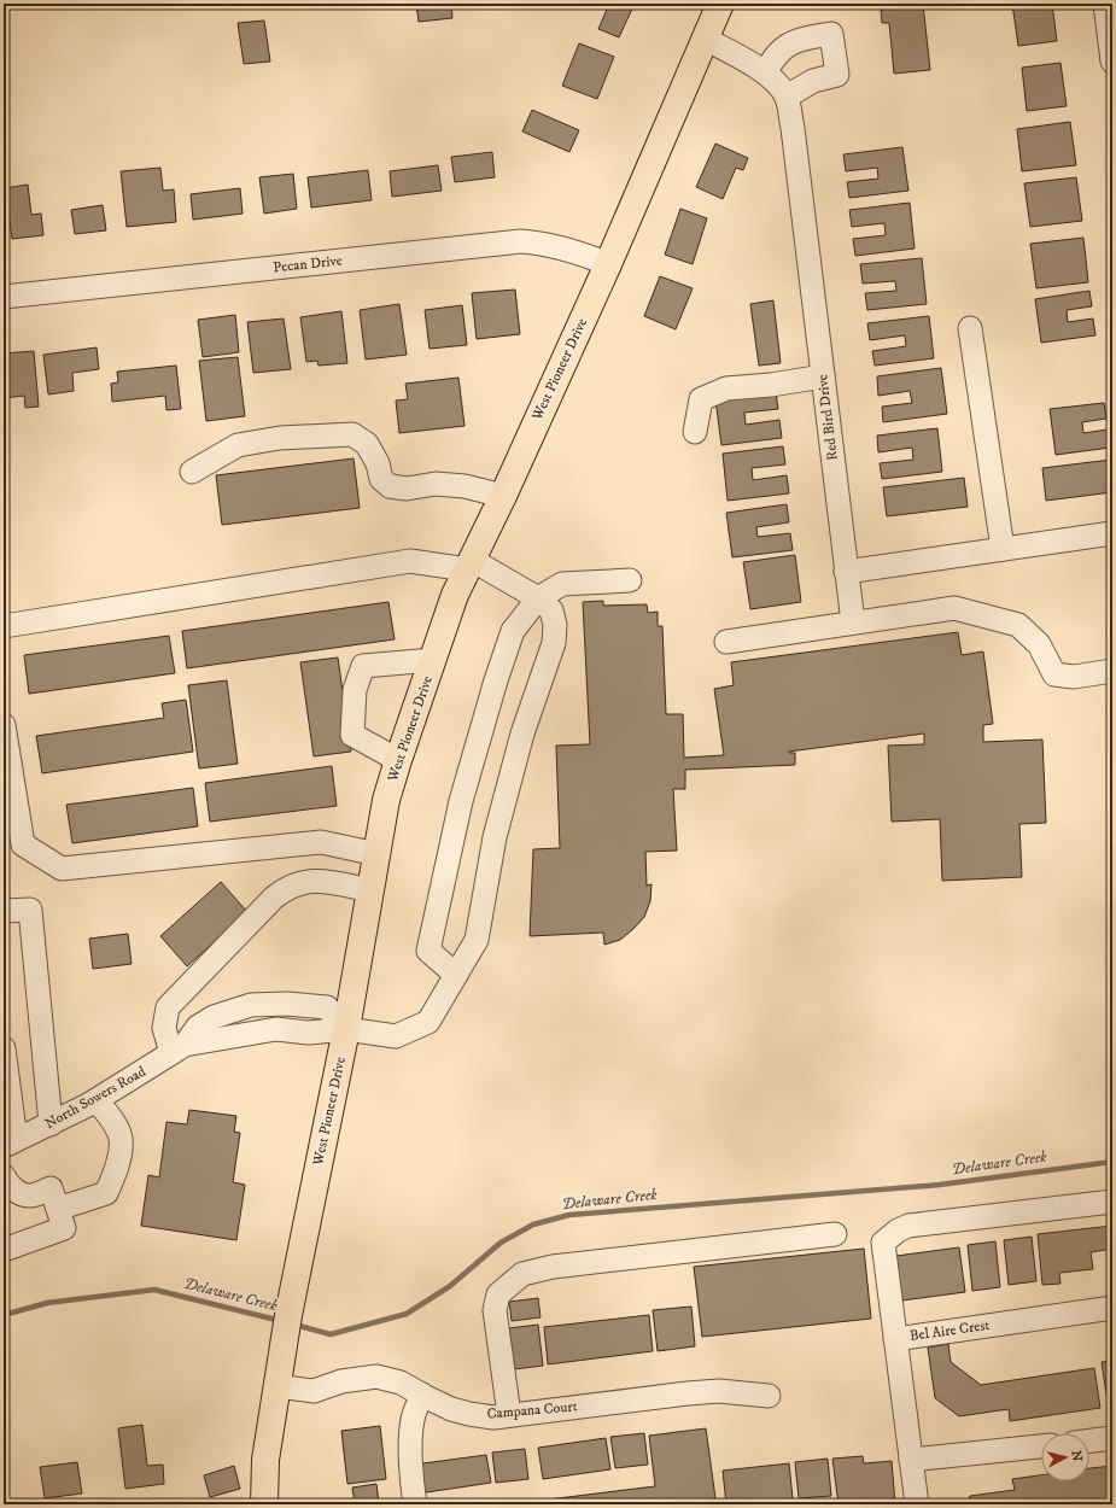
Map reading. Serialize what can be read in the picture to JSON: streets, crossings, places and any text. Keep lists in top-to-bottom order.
{
  "streets": {
    "main road": ["West Pioneer Drive"],
    "street": [
      "Pecan Drive",
      "Red Bird Drive",
      "North Sowers Road",
      "Bel Aire Crest",
      "Campana Court"
    ]
  },
  "crossings": [
    ["Pecan Drive", "West Pioneer Drive"],
    ["West Pioneer Drive", "North Sowers Road"],
    ["West Pioneer Drive", "Campana Court"]
  ],
  "water": ["Delaware Creek"],
  "north": "right"
}
